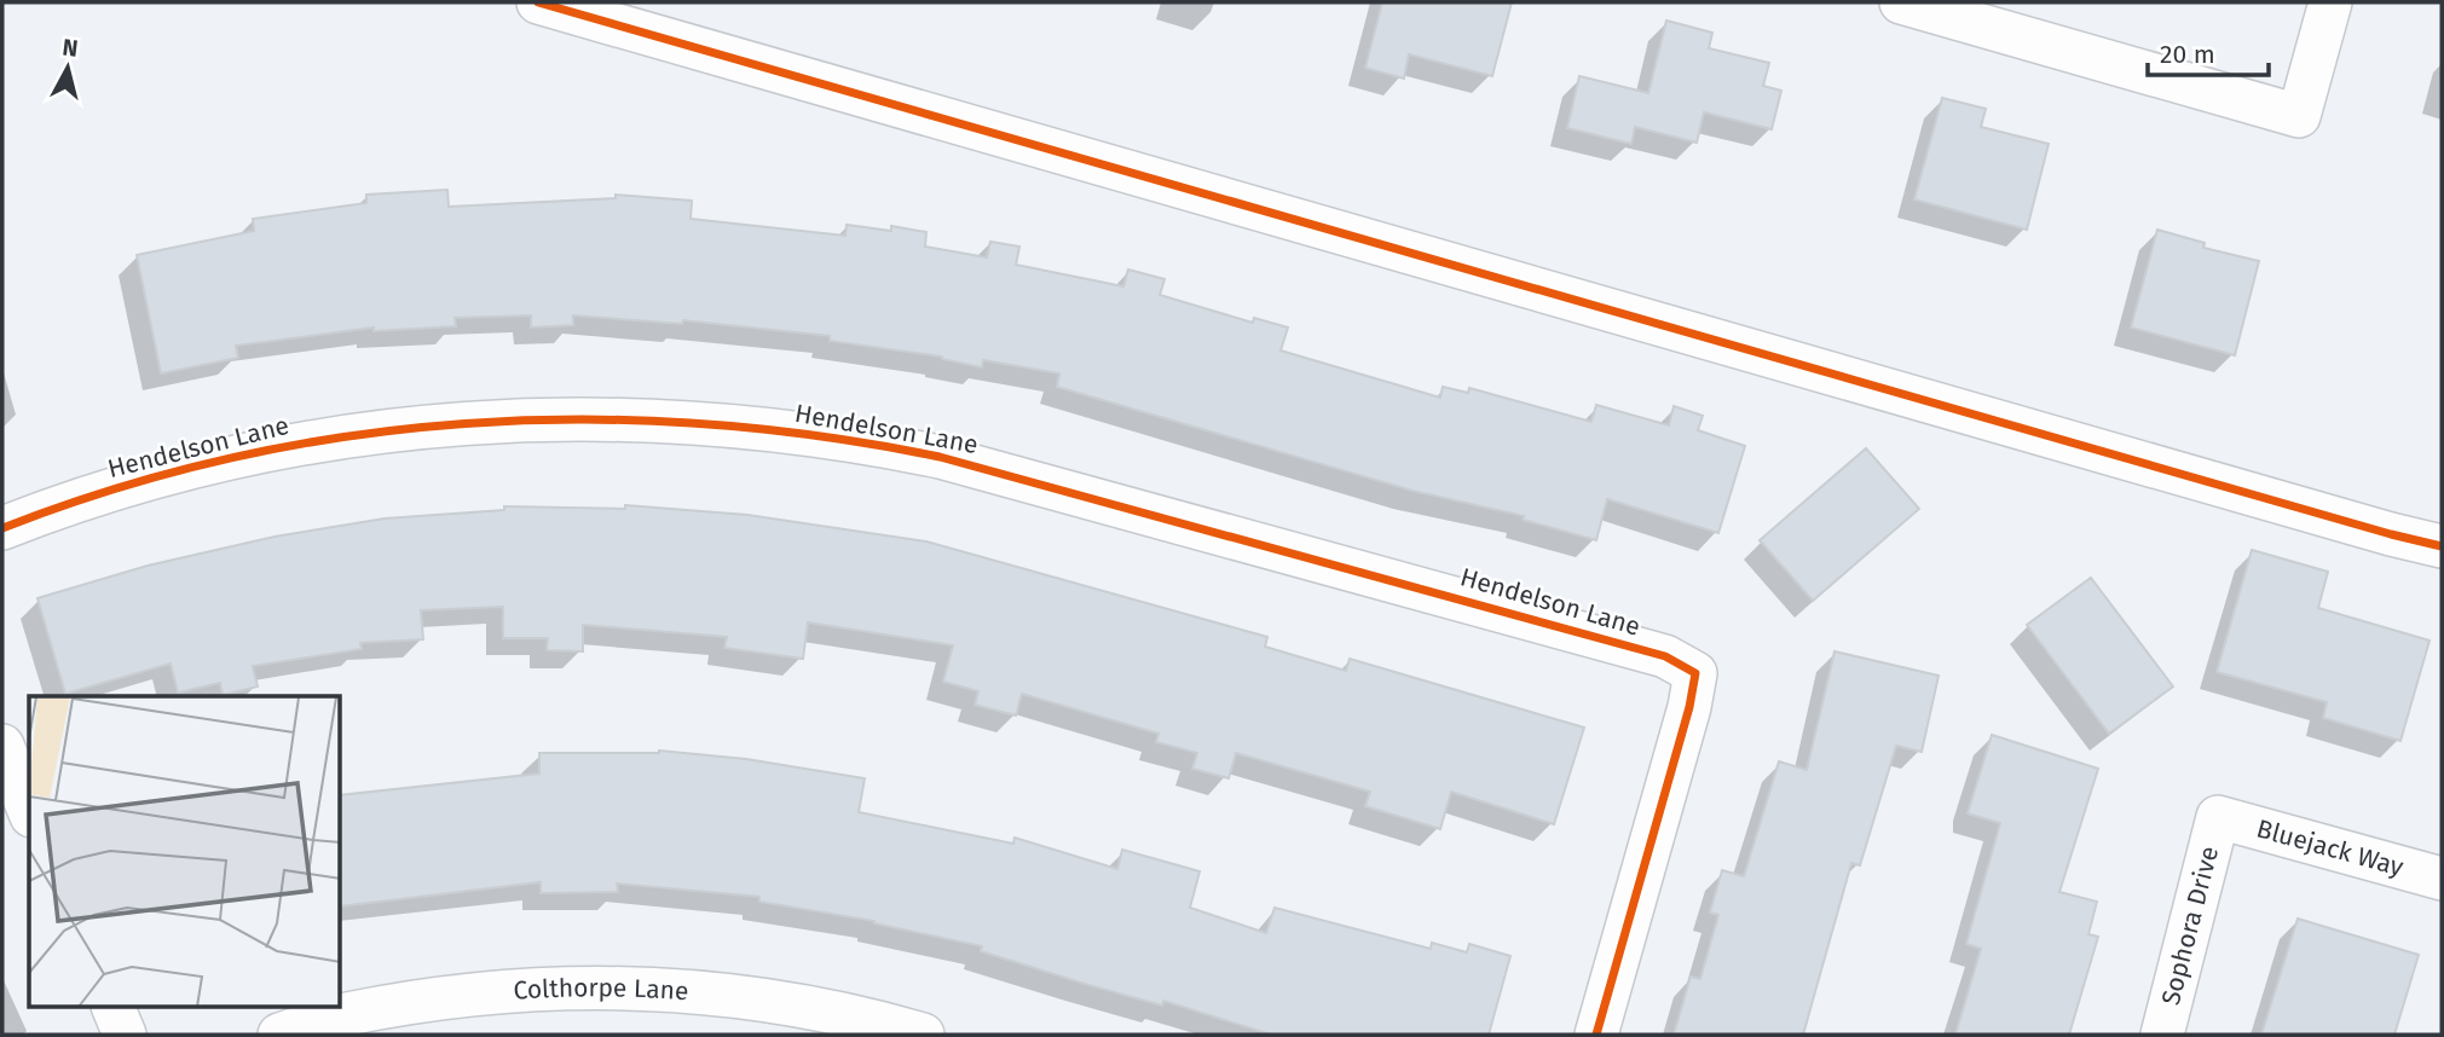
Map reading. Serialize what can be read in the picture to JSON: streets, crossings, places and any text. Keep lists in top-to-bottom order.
{
  "streets": {
    "street": [
      "Hendelson Lane",
      "Bluejack Way",
      "Sophora Drive",
      "Colthorpe Lane"
    ]
  },
  "crossings": [
    ["Bluejack Way", "Sophora Drive"]
  ],
  "scale_bar": "20 m",
  "north": "top"
}
